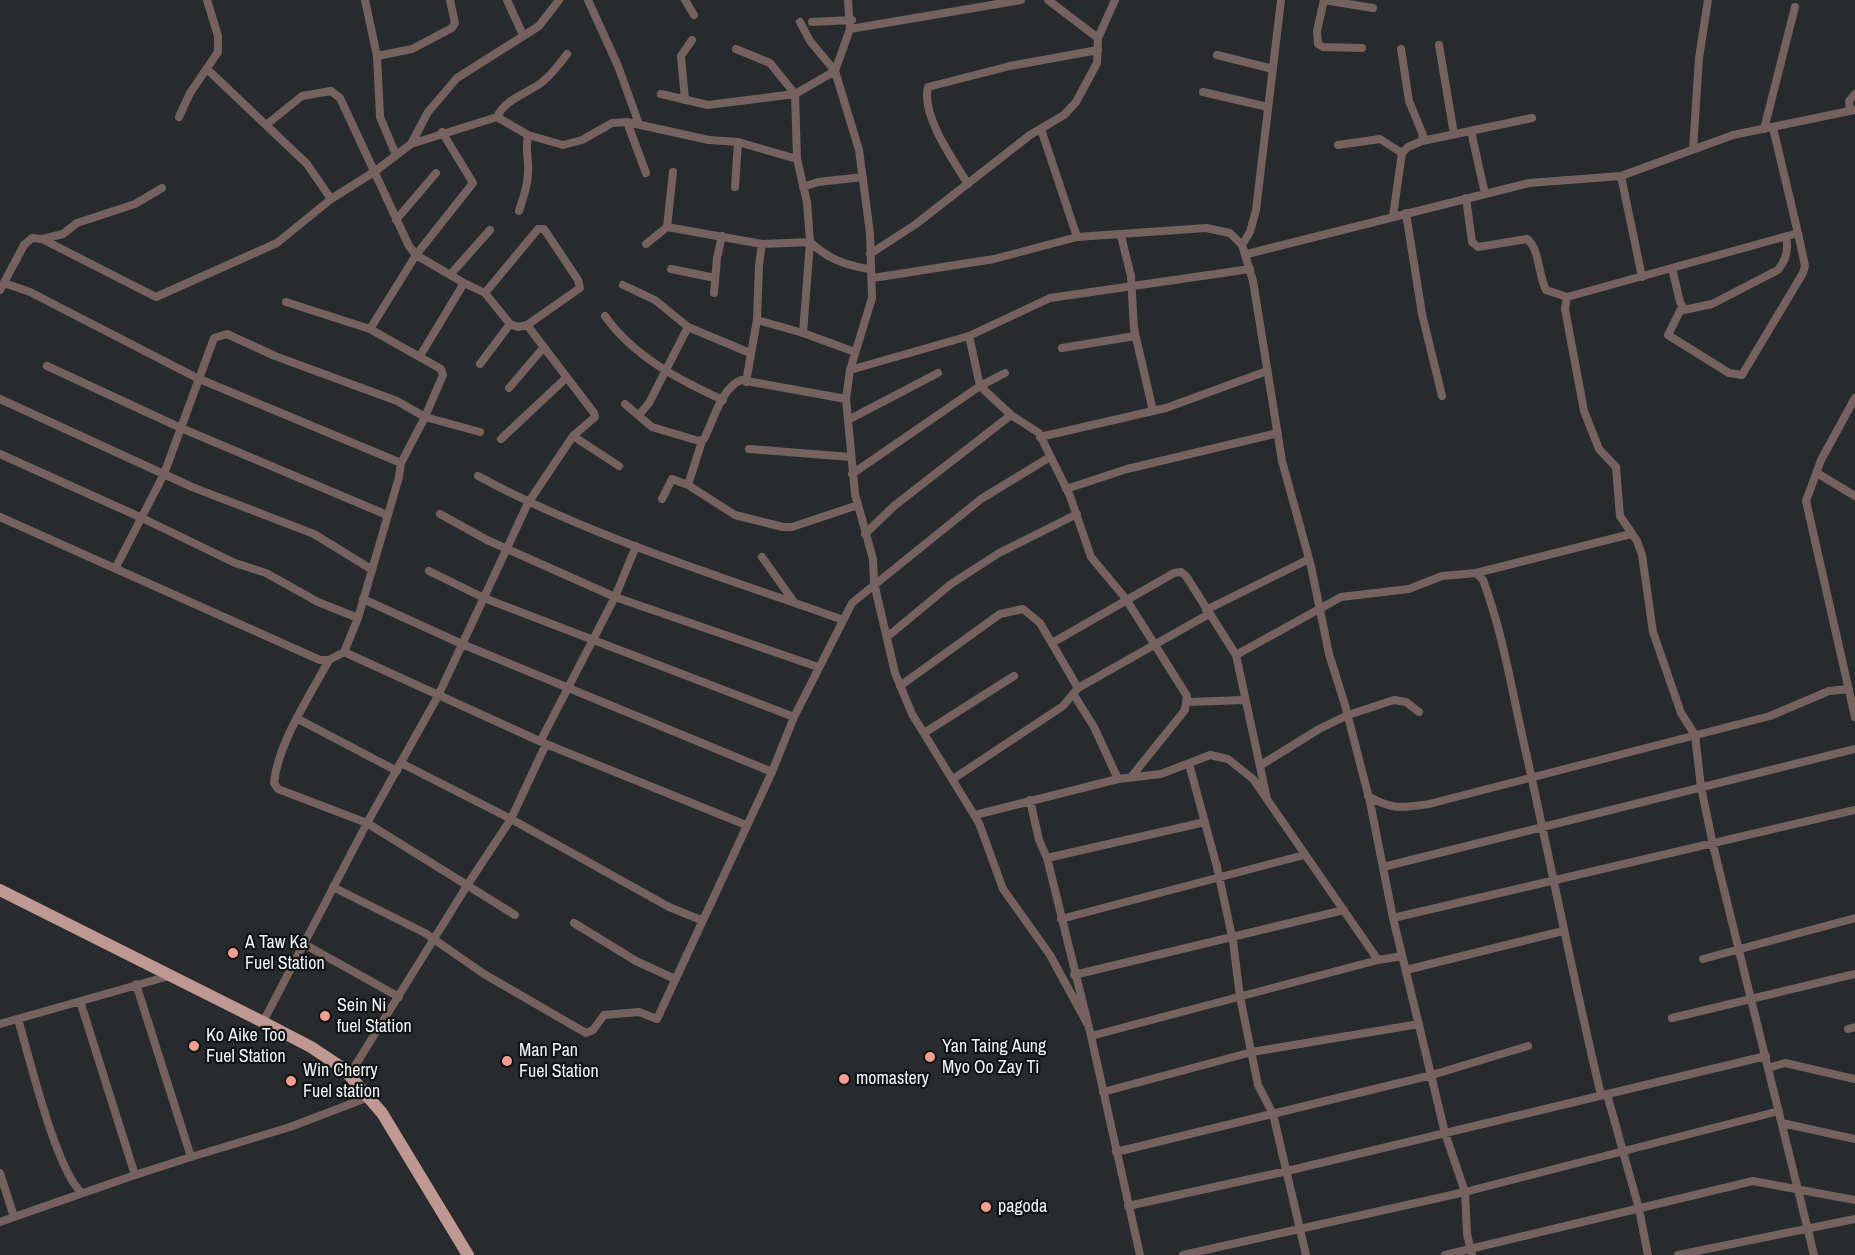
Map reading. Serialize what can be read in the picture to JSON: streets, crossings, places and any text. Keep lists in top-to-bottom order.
{
  "places": [
    "A Taw Ka Fuel Station",
    "Sein Ni fuel Station",
    "Ko Aike Too Fuel Station",
    "Yan Taing Aung Myo Oo Zay Ti",
    "Man Pan Fuel Station",
    "momastery",
    "Win Cherry Fuel station",
    "pagoda"
  ]
}
